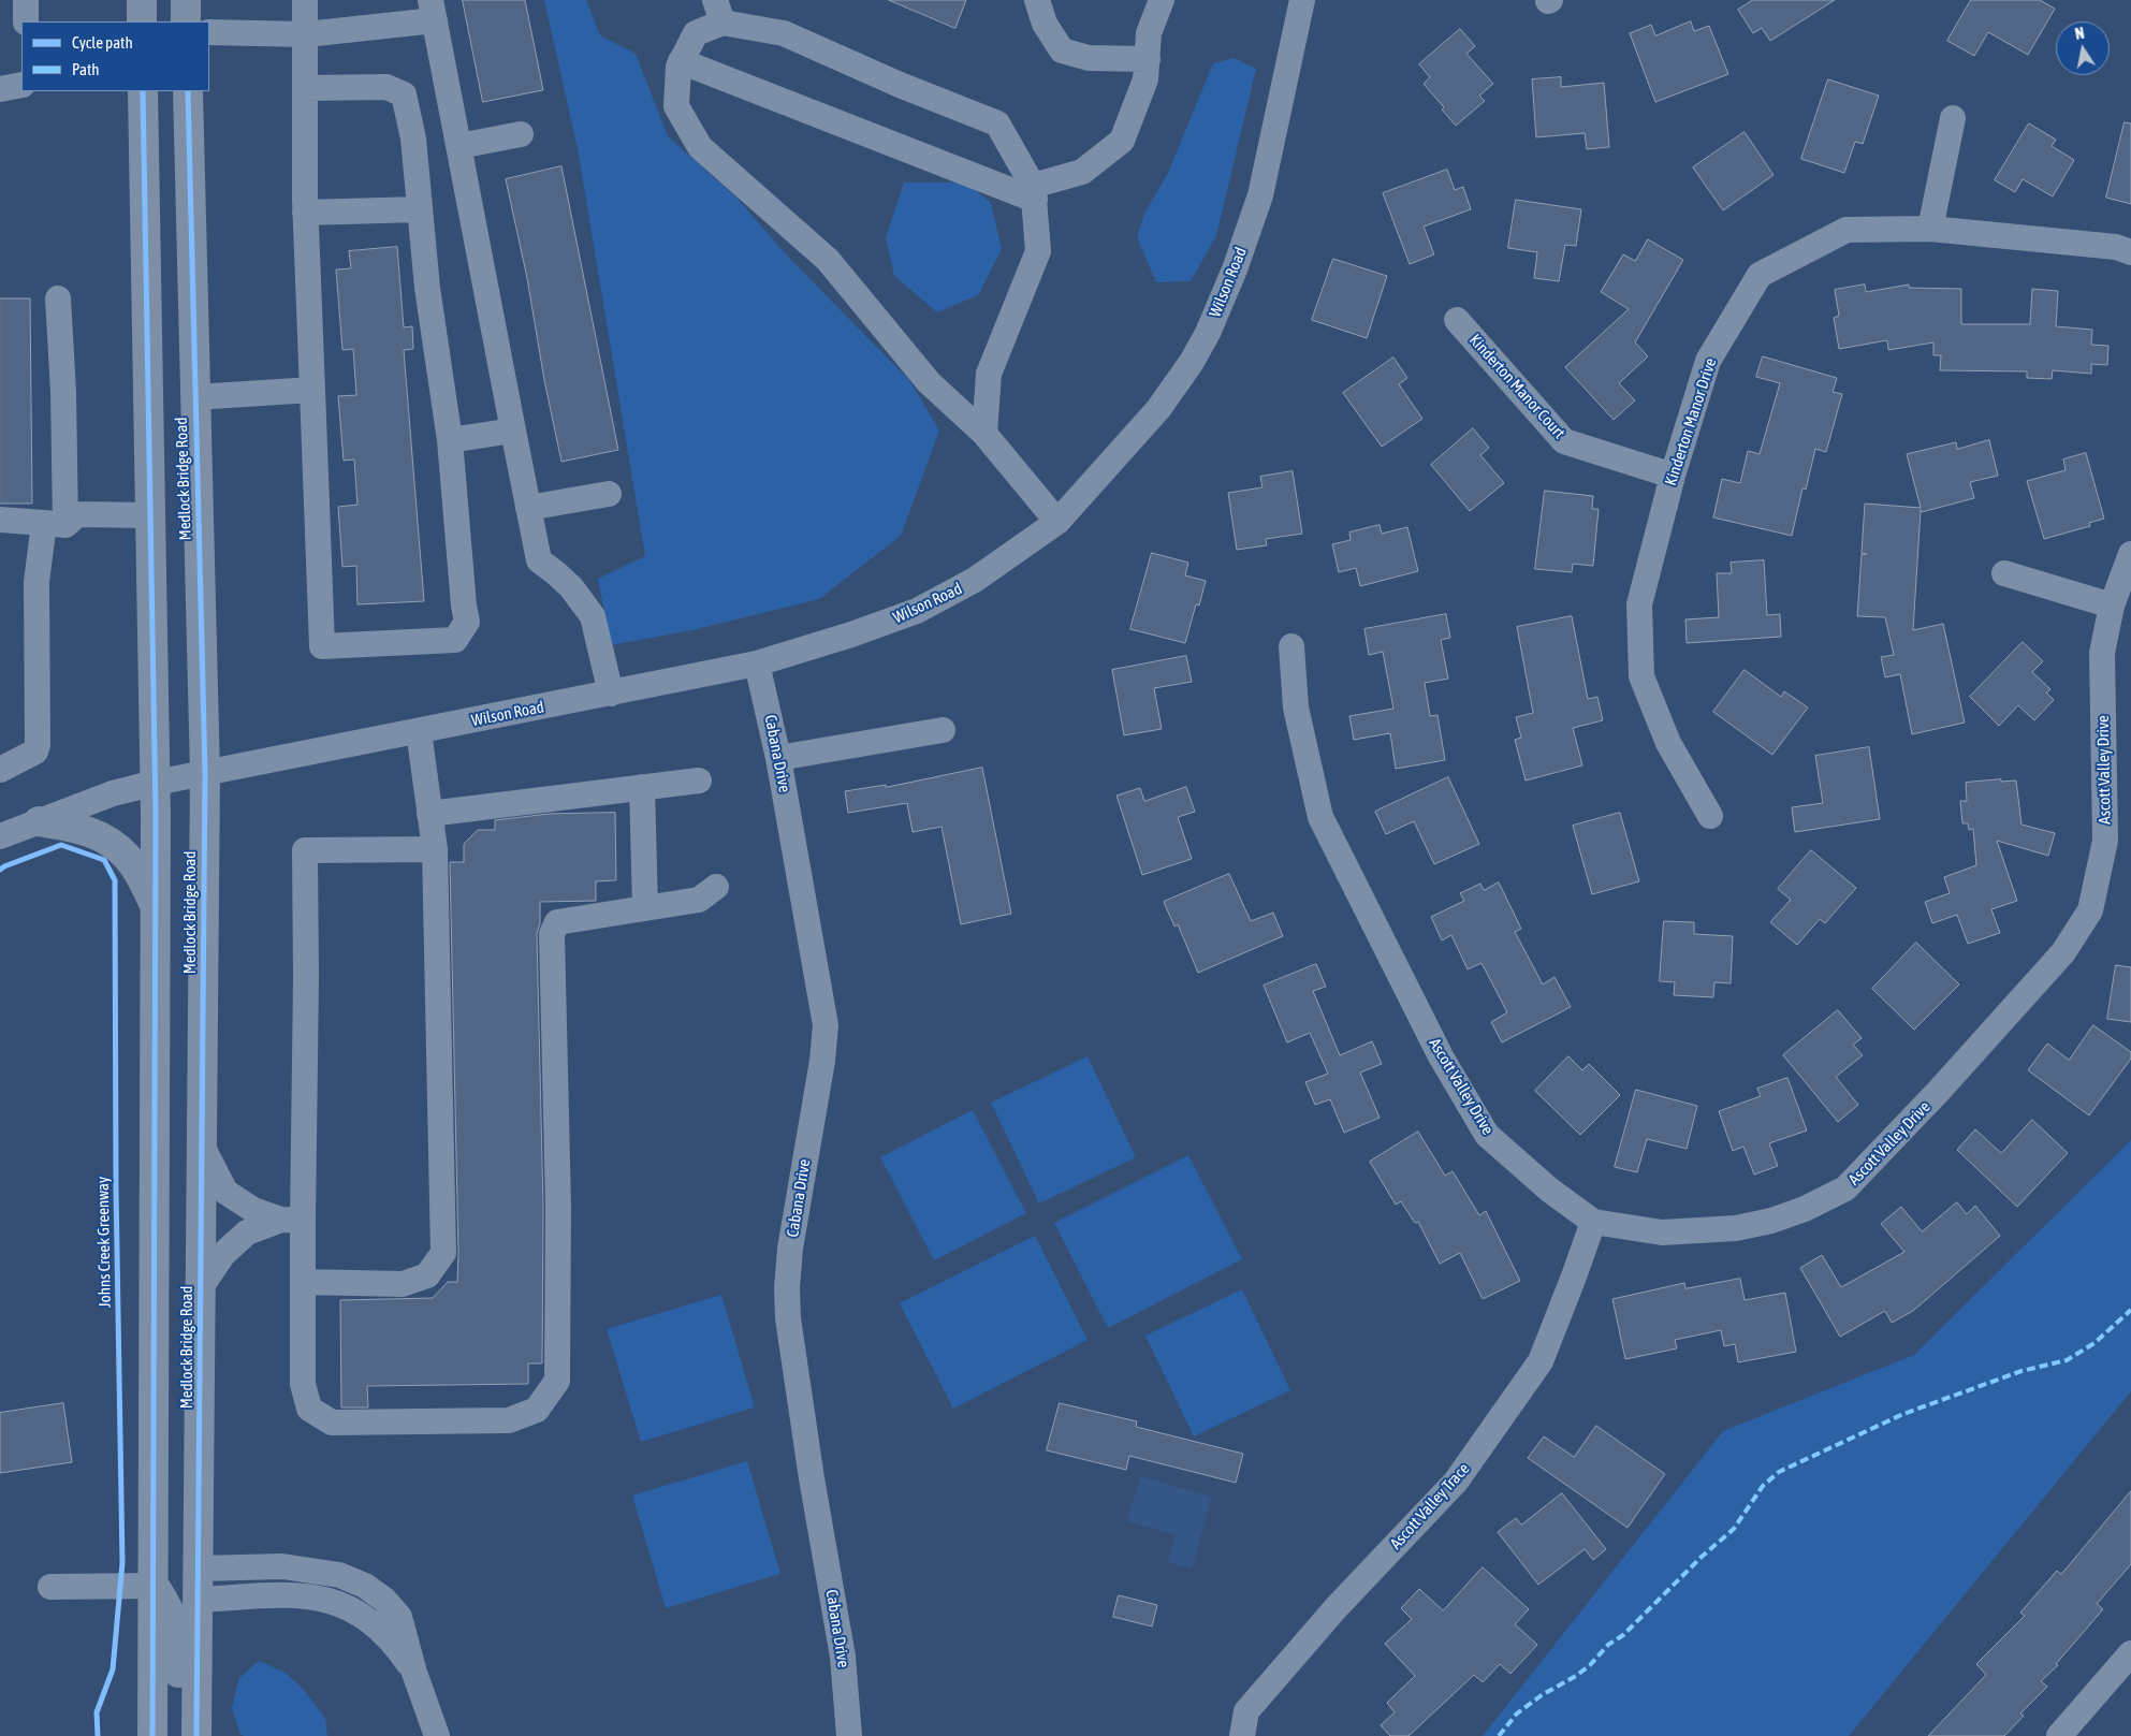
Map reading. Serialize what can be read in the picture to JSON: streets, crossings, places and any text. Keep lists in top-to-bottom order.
{
  "streets": {
    "highway": ["Medlock Bridge Road"],
    "street": [
      "Wilson Road",
      "Kinderton Manor Court",
      "Kinderton Manor Drive",
      "Cabana Drive",
      "Ascott Valley Drive",
      "Ascott Valley Trace"
    ],
    "cycle path": ["Johns Creek Greenway"]
  },
  "crossings": [
    ["Wilson Road", "Medlock Bridge Road"],
    ["Wilson Road", "Cabana Drive"],
    ["Kinderton Manor Court", "Kinderton Manor Drive"],
    ["Ascott Valley Drive", "Ascott Valley Trace"]
  ],
  "legend": ["Cycle path", "Path"],
  "north": "top"
}
